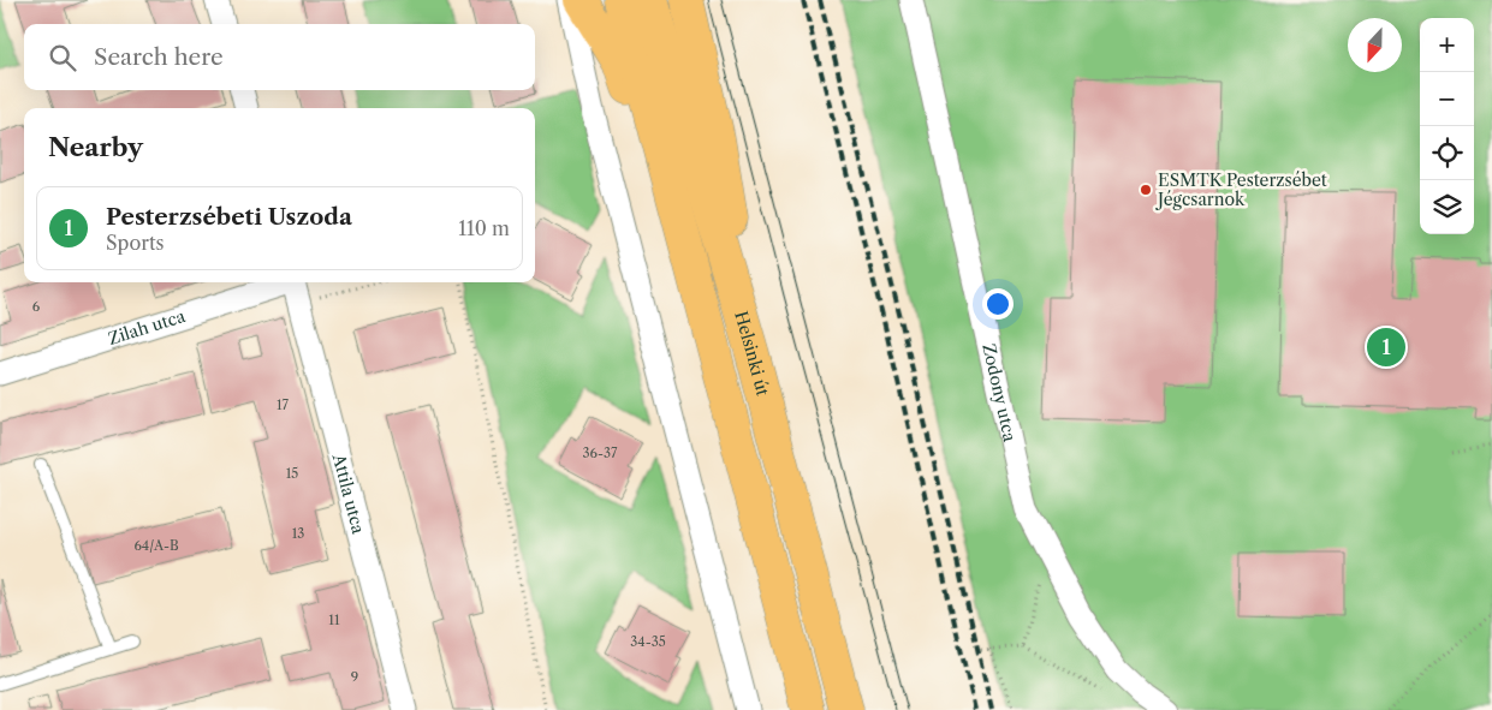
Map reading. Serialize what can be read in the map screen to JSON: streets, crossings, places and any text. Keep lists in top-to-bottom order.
{
  "streets": {
    "main road": ["Helsinki út"],
    "street": ["Zilah utca", "Zodony utca", "Attila utca"]
  },
  "crossings": [
    ["Zilah utca", "Attila utca"]
  ],
  "places": ["ESMTK Pesterzsébet Jégcsarnok"],
  "house_numbers": [
    "6",
    "17",
    "36-37",
    "15",
    "13",
    "64/A-B",
    "11",
    "34-35",
    "9"
  ],
  "north": "bottom",
  "page": {
    "map_buttons": ["+", "−"],
    "search": "Search here",
    "heading": "Nearby",
    "list": [
      {
        "mark": "1",
        "name": "Pesterzsébeti Uszoda",
        "note": "Sports",
        "value": "110 m"
      }
    ],
    "pins": "1"
  }
}
